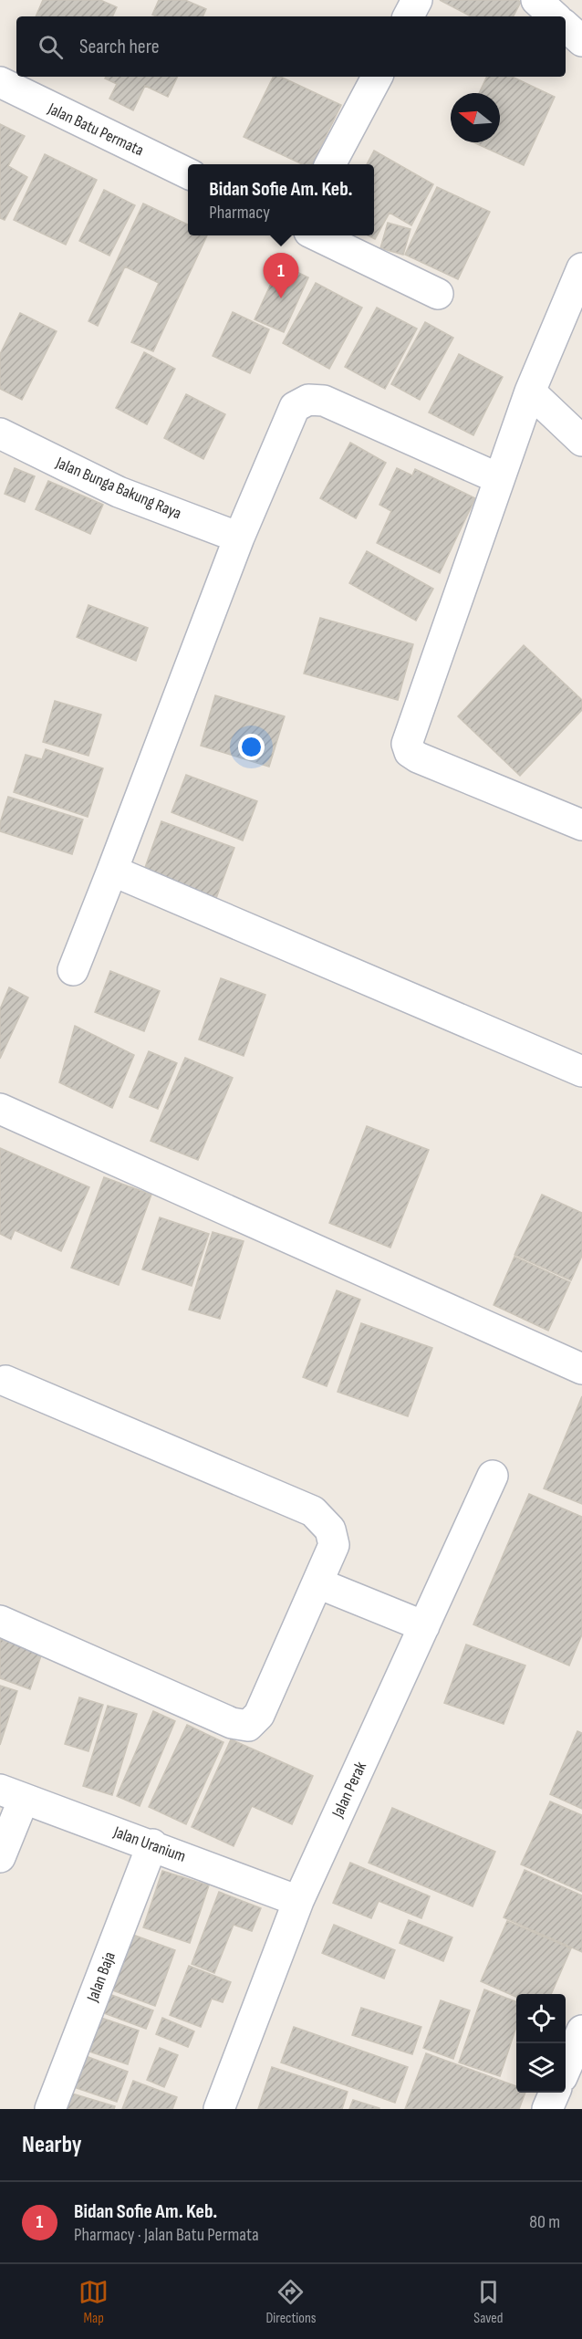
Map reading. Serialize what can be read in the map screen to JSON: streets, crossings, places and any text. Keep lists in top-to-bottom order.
{
  "streets": {
    "street": [
      "Jalan Batu Permata",
      "Jalan Bunga Bakung Raya",
      "Jalan Perak",
      "Jalan Uranium",
      "Jalan Baja"
    ]
  },
  "crossings": [
    ["Jalan Perak", "Jalan Uranium"],
    ["Jalan Uranium", "Jalan Baja"]
  ],
  "north": "left",
  "page": {
    "search": "Search here",
    "popup": ["Bidan Sofie Am. Keb.", "Pharmacy"],
    "pins": "1",
    "heading": "Nearby",
    "list": [
      {
        "mark": "1",
        "name": "Bidan Sofie Am. Keb.",
        "note": "Pharmacy · Jalan Batu Permata",
        "value": "80 m"
      }
    ],
    "nav": ["Map", "Directions", "Saved"]
  }
}
